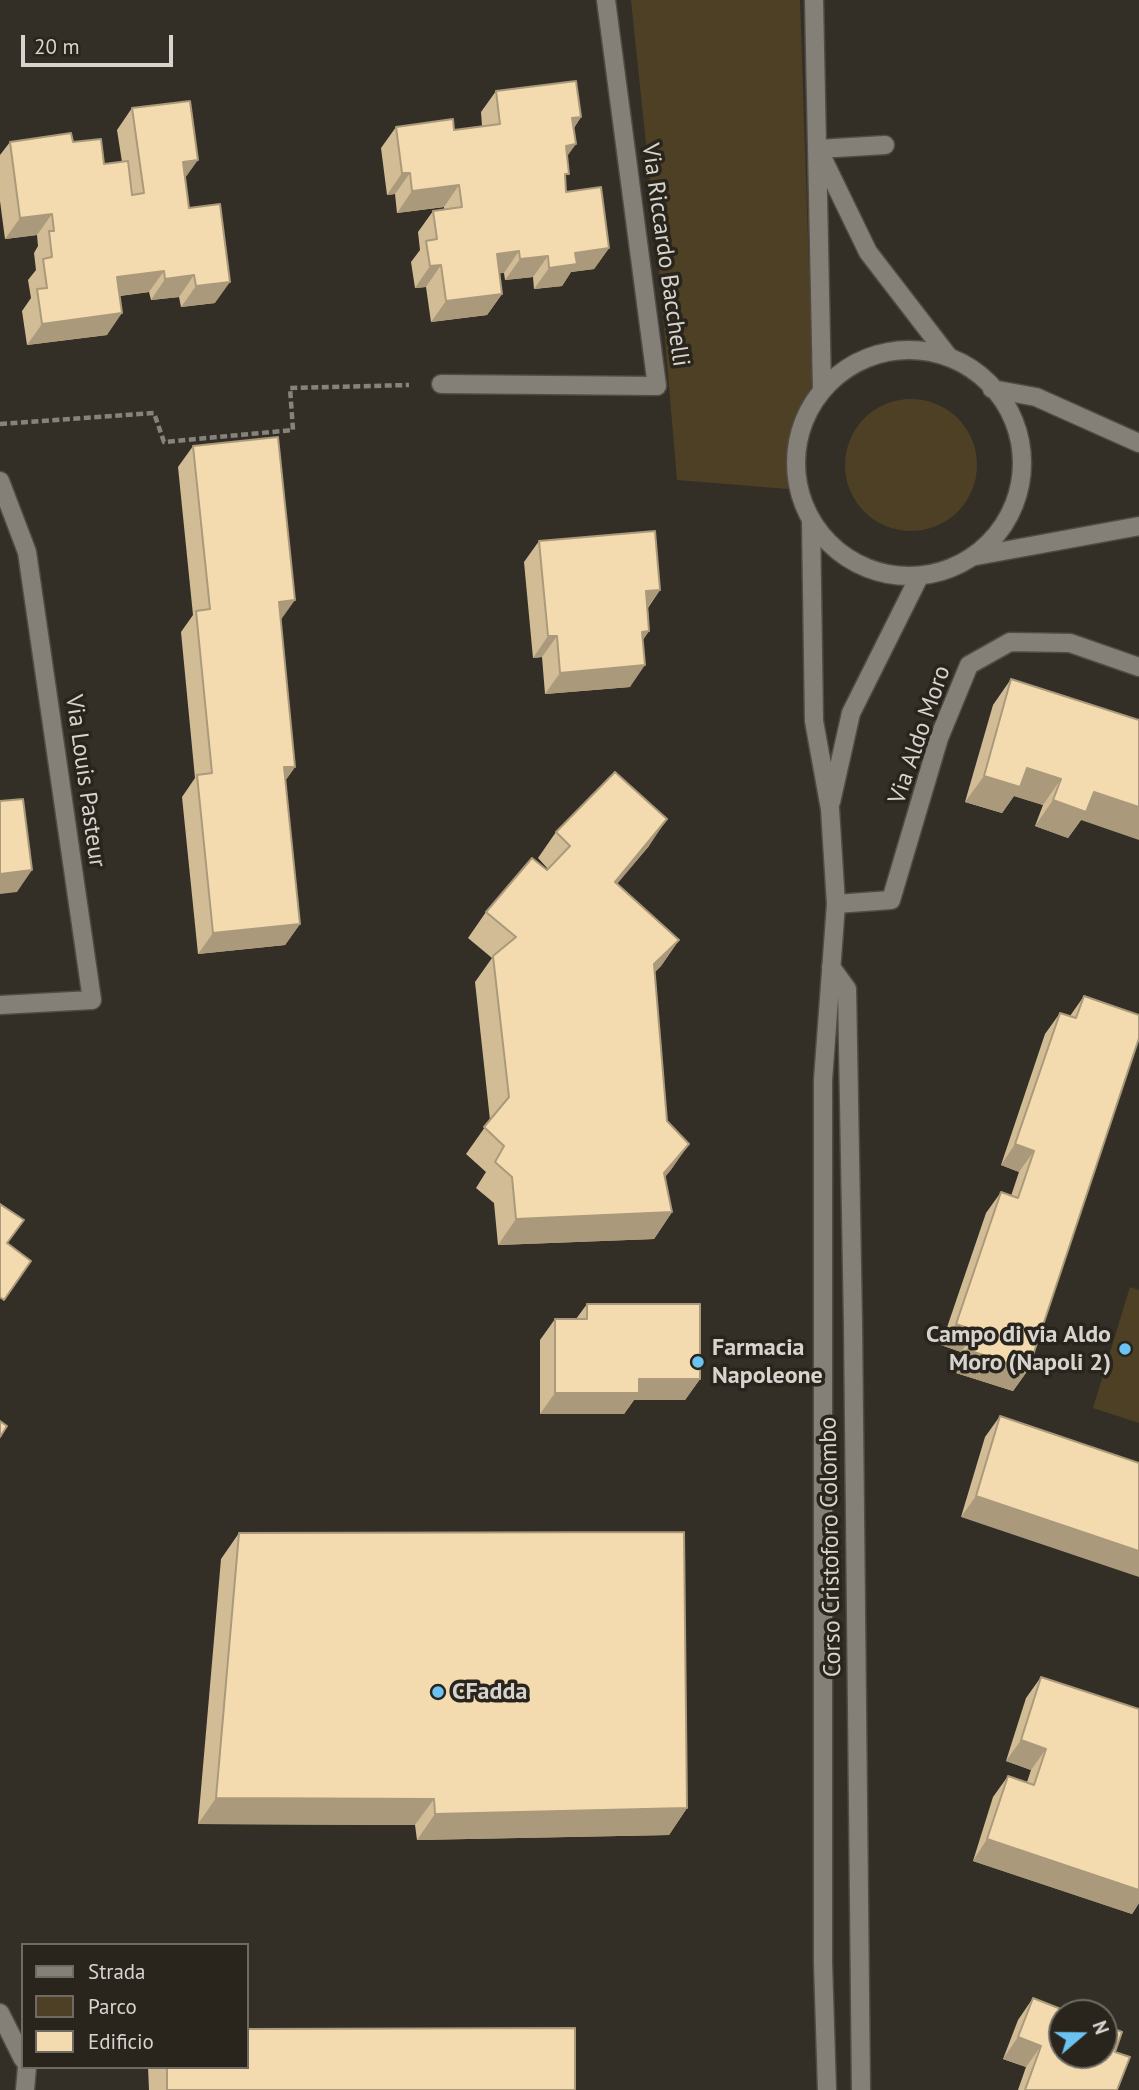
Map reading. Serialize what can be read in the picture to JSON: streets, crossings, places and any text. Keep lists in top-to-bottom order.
{
  "streets": {
    "street": [
      "Via Riccardo Bacchelli",
      "Via Aldo Moro",
      "Via Louis Pasteur",
      "Corso Cristoforo Colombo"
    ]
  },
  "crossings": [
    ["Via Aldo Moro", "Corso Cristoforo Colombo"]
  ],
  "places": ["Campo di via Aldo Moro (Napoli 2)", "Farmacia Napoleone", "CFadda"],
  "legend": ["Strada", "Parco", "Edificio"],
  "scale_bar": "20 m",
  "north": "right"
}
